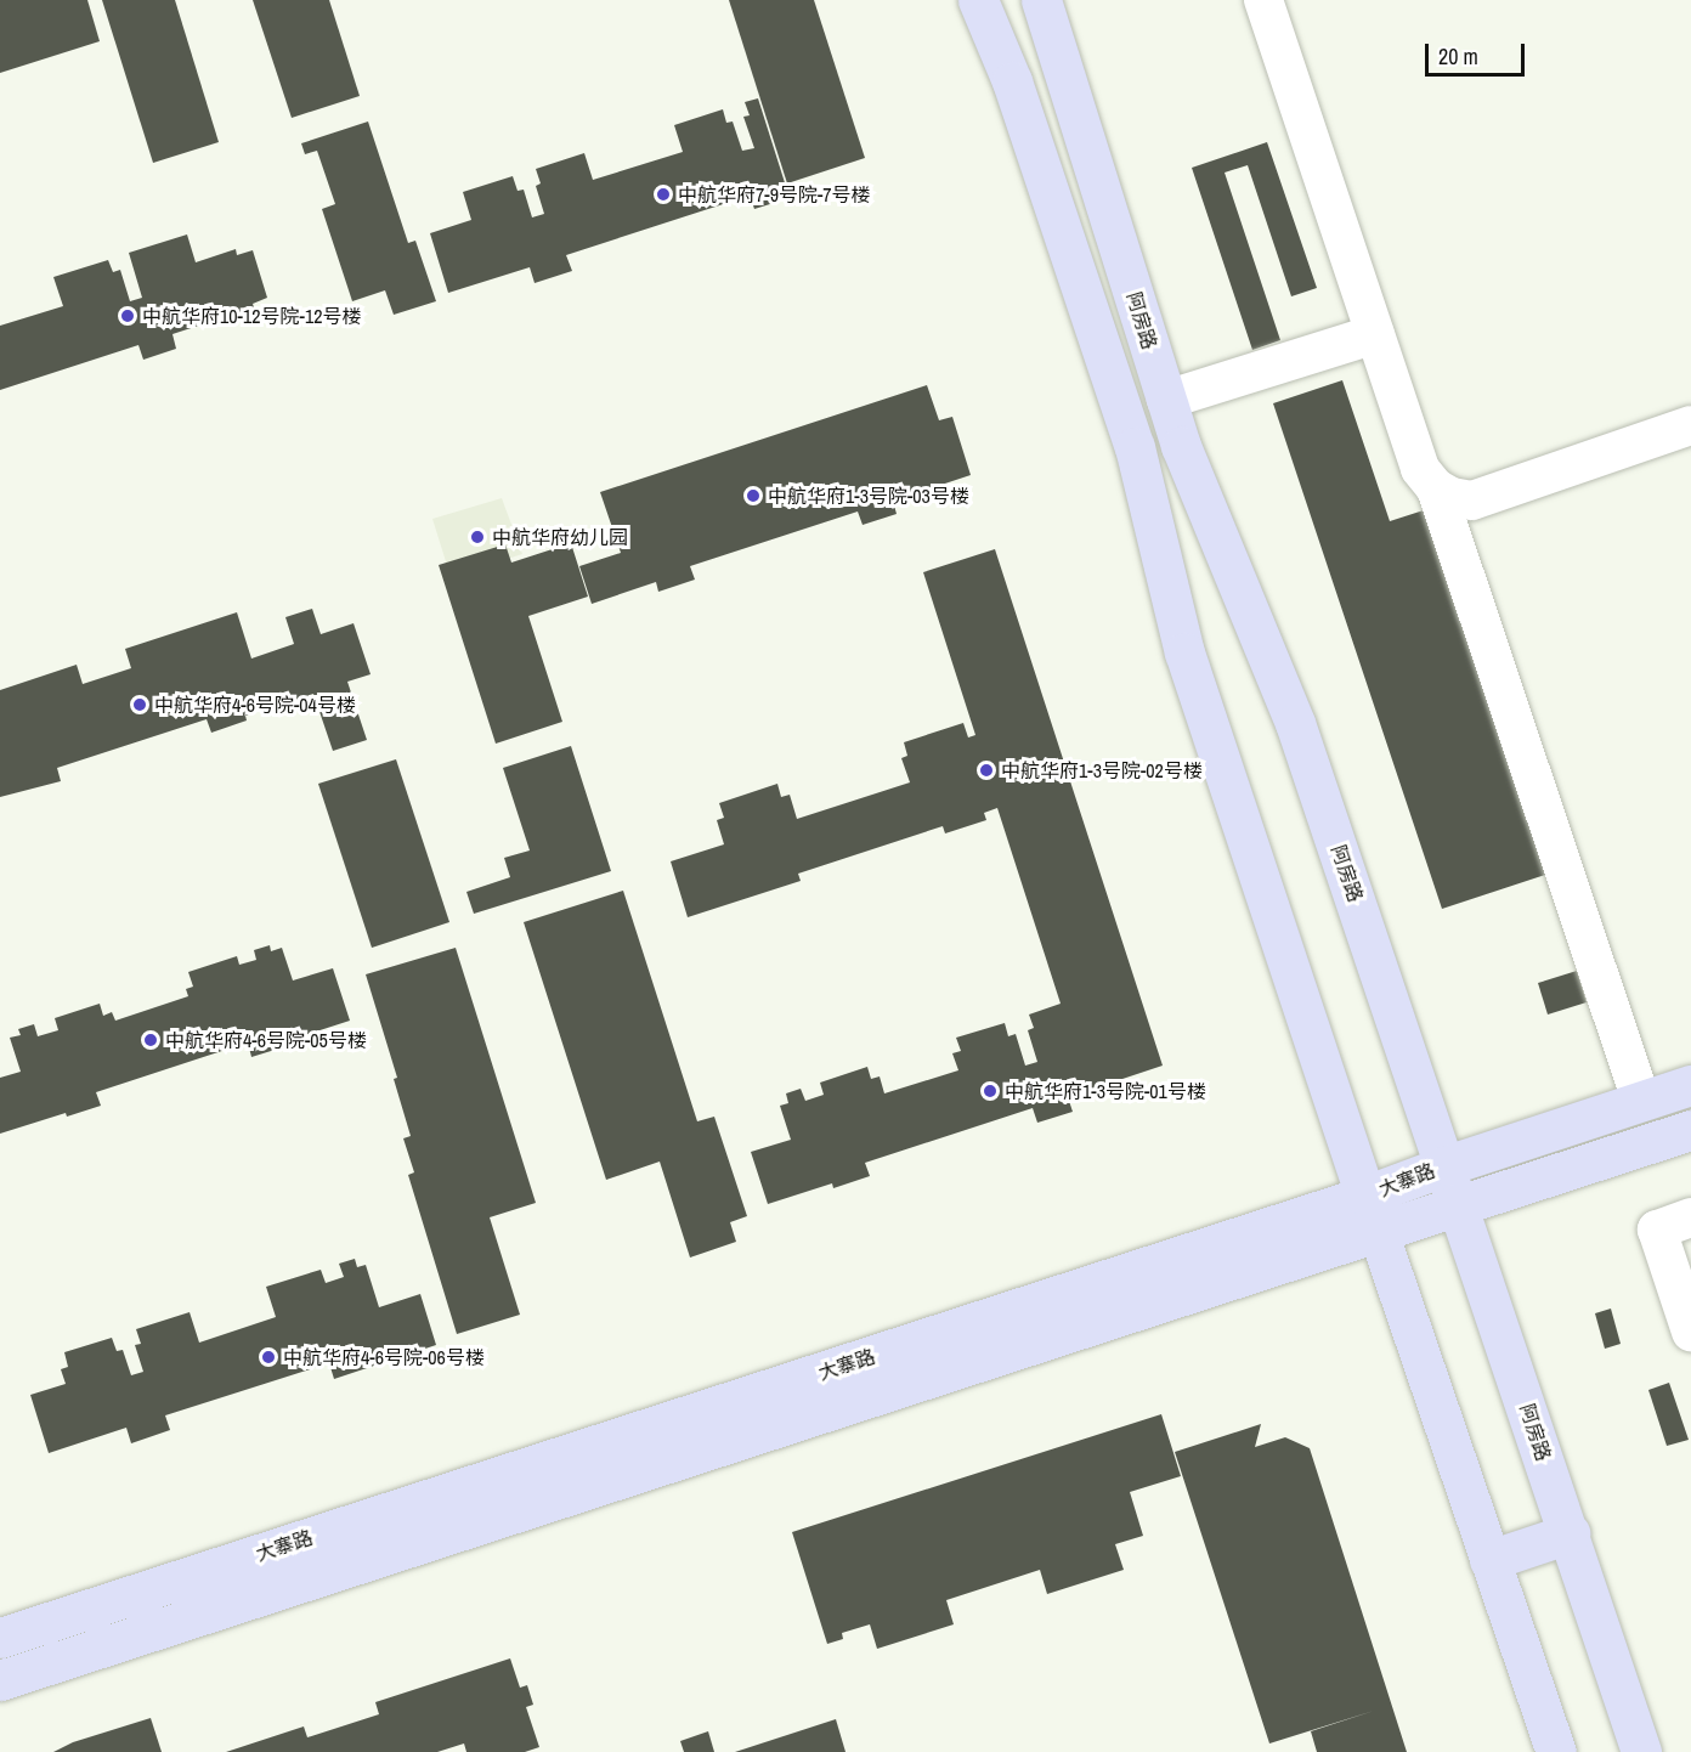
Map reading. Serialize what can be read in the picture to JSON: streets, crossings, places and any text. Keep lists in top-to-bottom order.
{
  "streets": {
    "main road": ["阿房路", "大寨路"]
  },
  "crossings": [
    ["阿房路", "大寨路"]
  ],
  "places": [
    "中航华府7-9号院-7号楼",
    "中航华府10-12号院-12号楼",
    "中航华府1-3号院-03号楼",
    "中航华府幼儿园",
    "中航华府4-6号院-04号楼",
    "中航华府1-3号院-02号楼",
    "中航华府4-6号院-05号楼",
    "中航华府1-3号院-01号楼",
    "中航华府4-6号院-06号楼"
  ],
  "scale_bar": "20 m"
}
